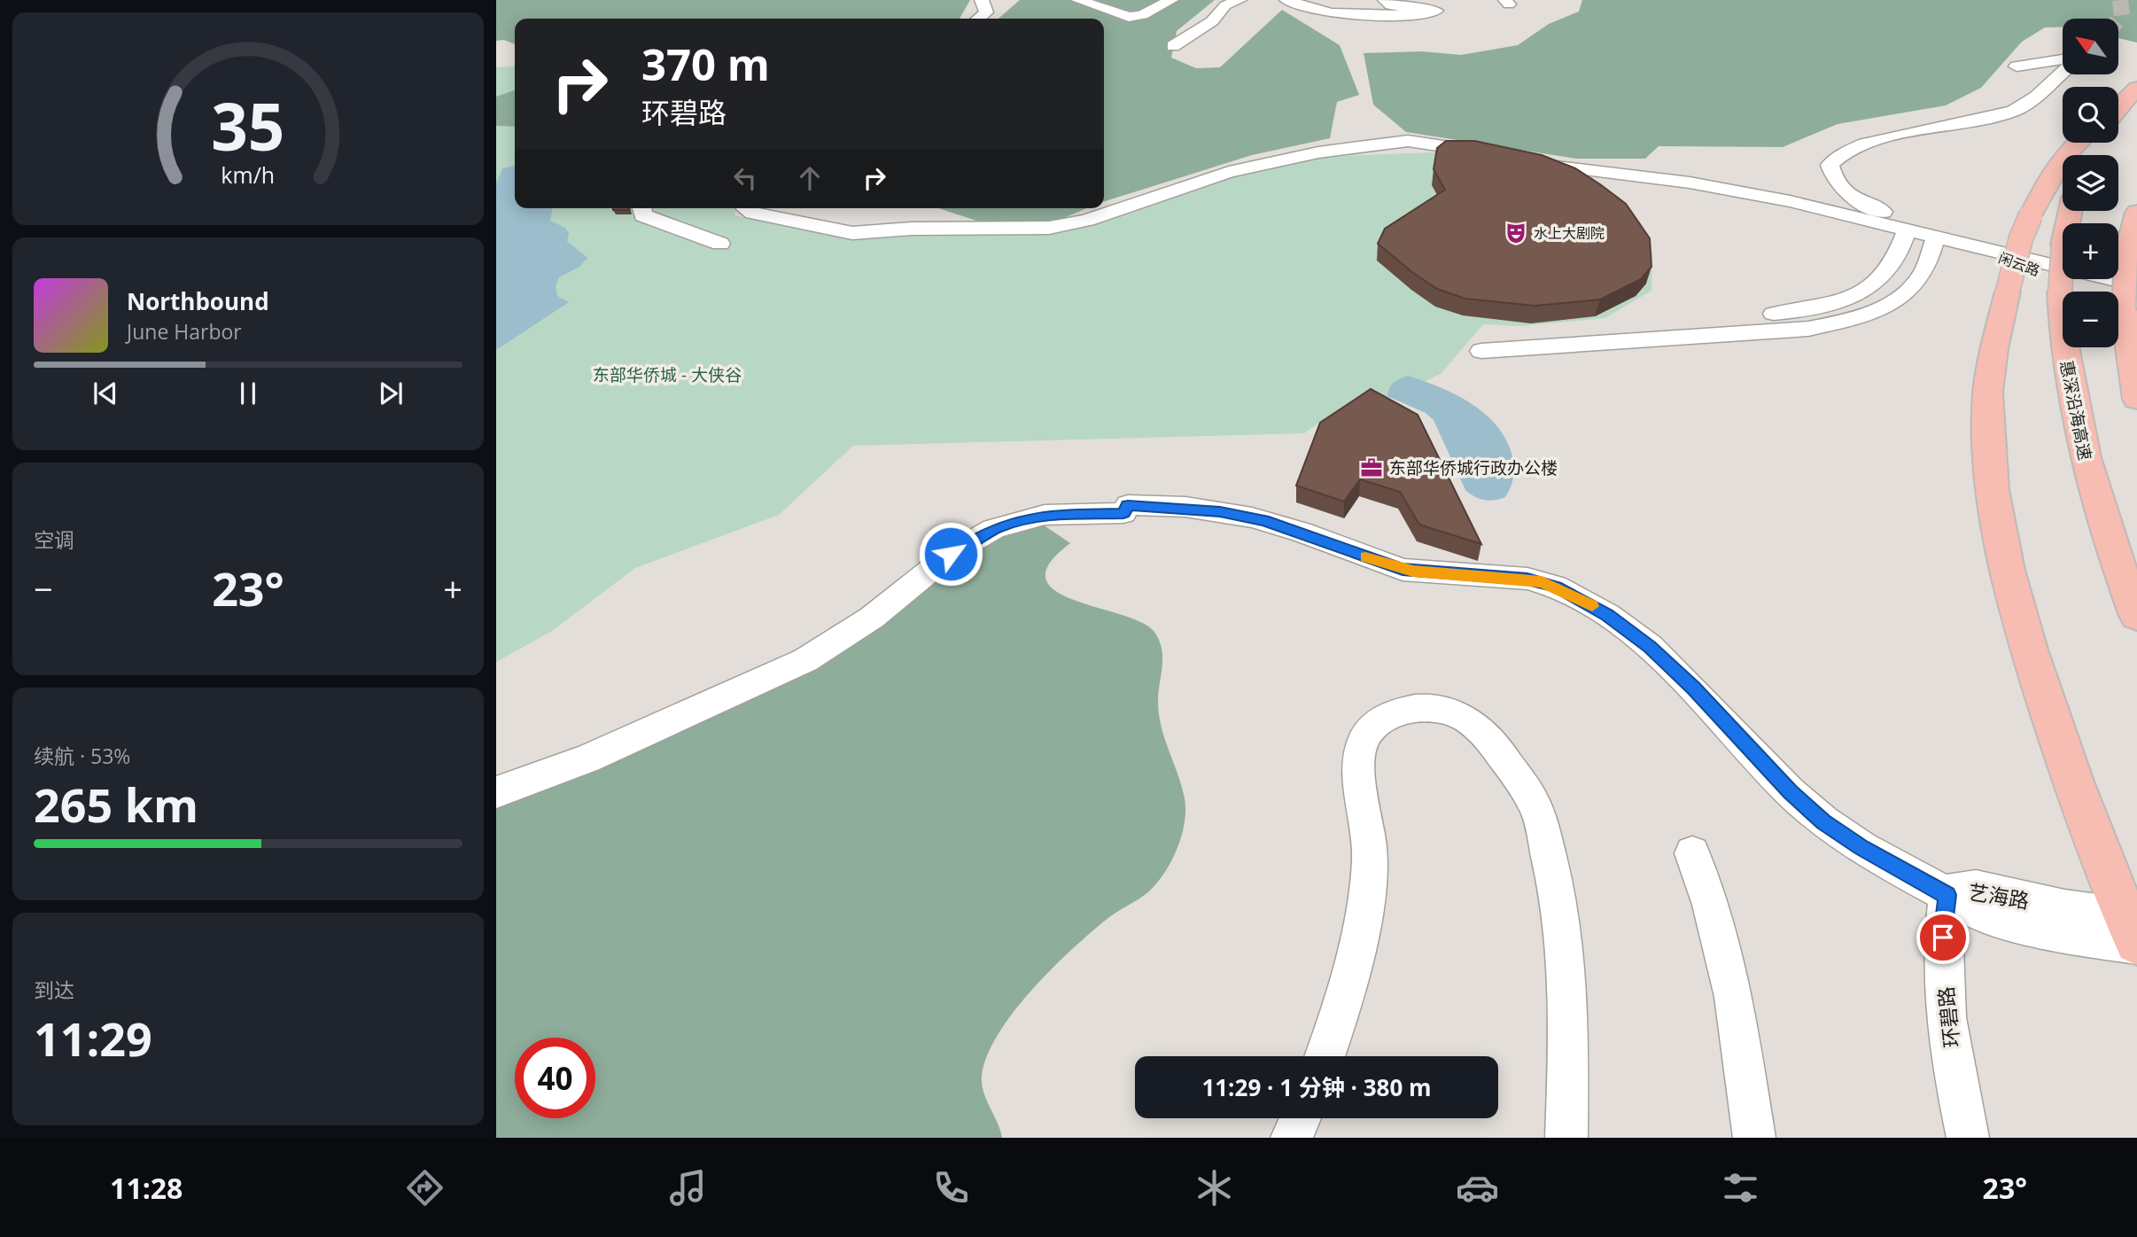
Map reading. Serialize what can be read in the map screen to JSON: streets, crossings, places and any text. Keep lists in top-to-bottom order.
{
  "streets": {
    "highway": ["惠深沿海高速"],
    "street": ["闲云路", "艺海路", "环碧路"]
  },
  "crossings": [
    ["艺海路", "环碧路"]
  ],
  "parks": ["东部华侨城 - 大侠谷"],
  "places": {
    "theatre": ["水上大剧院"],
    "office": ["东部华侨城行政办公楼"]
  },
  "north": "top left",
  "page": {
    "map_buttons": ["+", "−"],
    "turn": ["370 m", "环碧路"],
    "song": ["Northbound", "June Harbor"],
    "tile": [
      "空调",
      ["续航 · 53%", "265 km"],
      ["到达", "11:29"]
    ],
    "heat": ["−", "23°", "+"],
    "limit": "40",
    "trip": "11:29 · 1 分钟 · 380 m",
    "tabs": ["11:28", "23°"],
    "gauge": ["35", "km/h"]
  }
}
